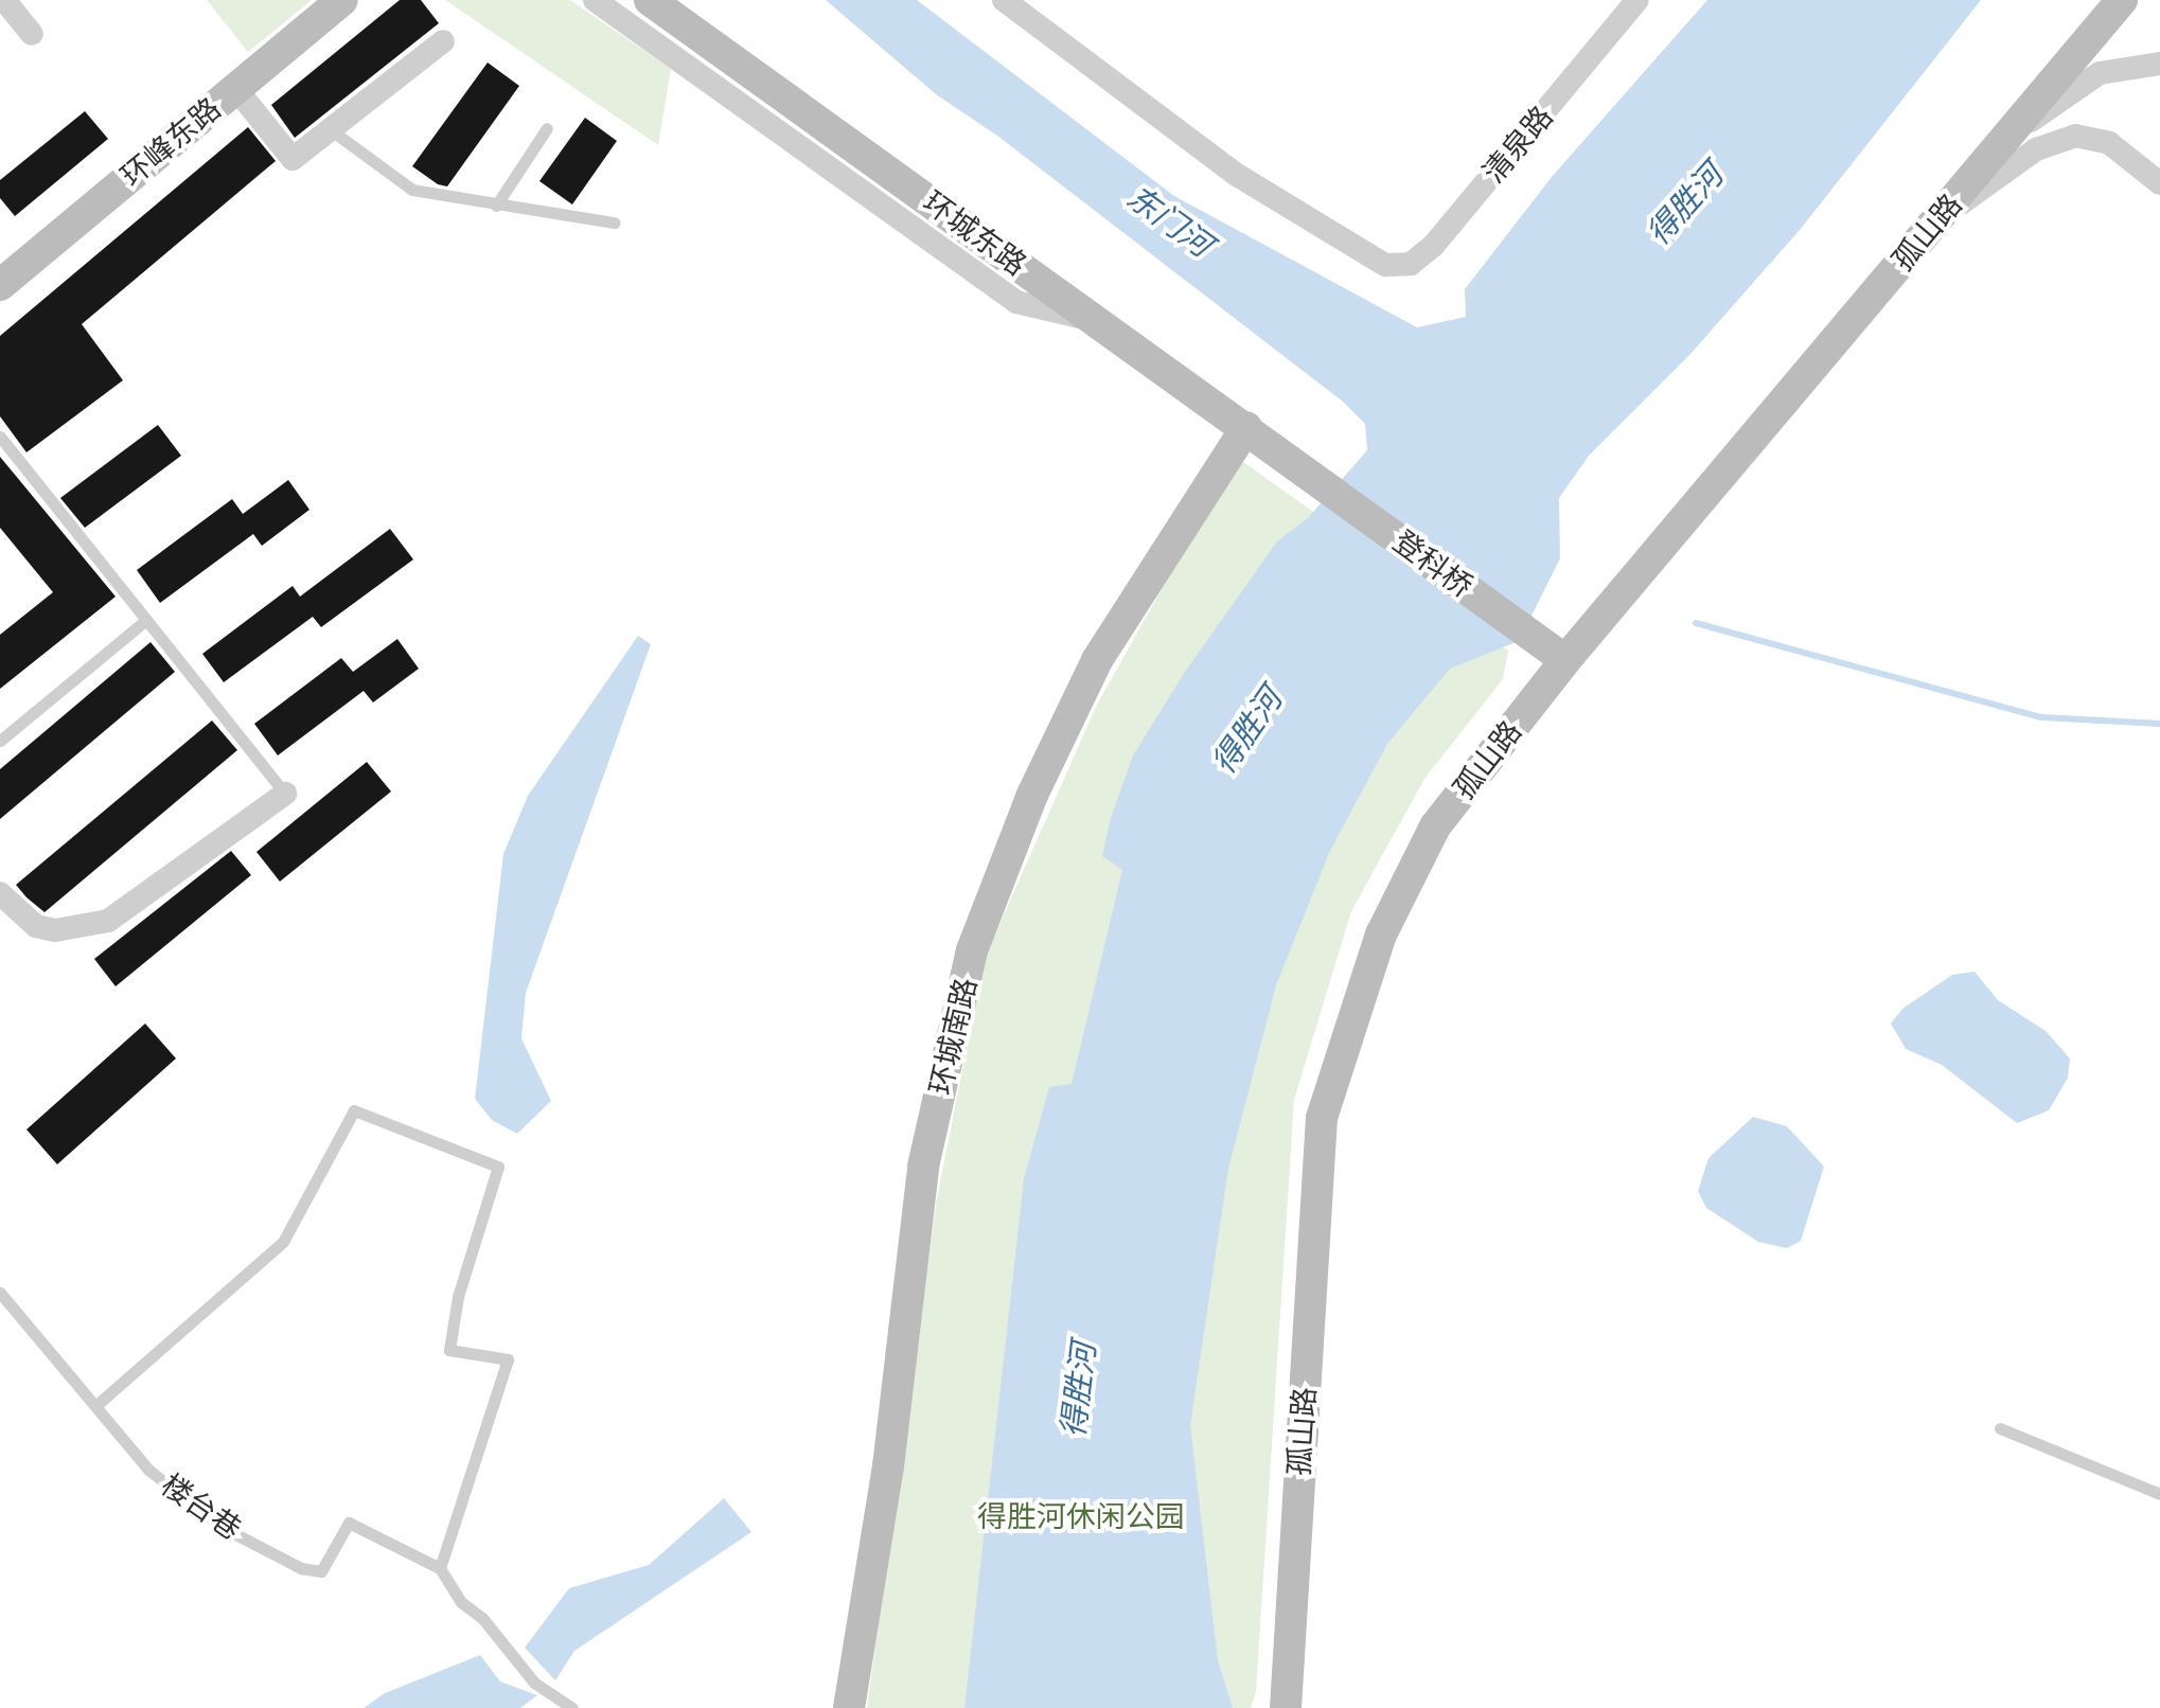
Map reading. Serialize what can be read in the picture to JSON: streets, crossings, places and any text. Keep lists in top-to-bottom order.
{
  "streets": {
    "main road": [
      "环峰东路",
      "孤山路",
      "环城东路",
      "登科桥",
      "环城南路"
    ],
    "street": ["清泉路"],
    "lane": ["楼台巷"]
  },
  "crossings": [
    ["孤山路", "登科桥"],
    ["环城东路", "登科桥"],
    ["环城东路", "环城南路"]
  ],
  "water": ["得胜河", "东门河"],
  "parks": ["得胜河休闲公园"]
}
